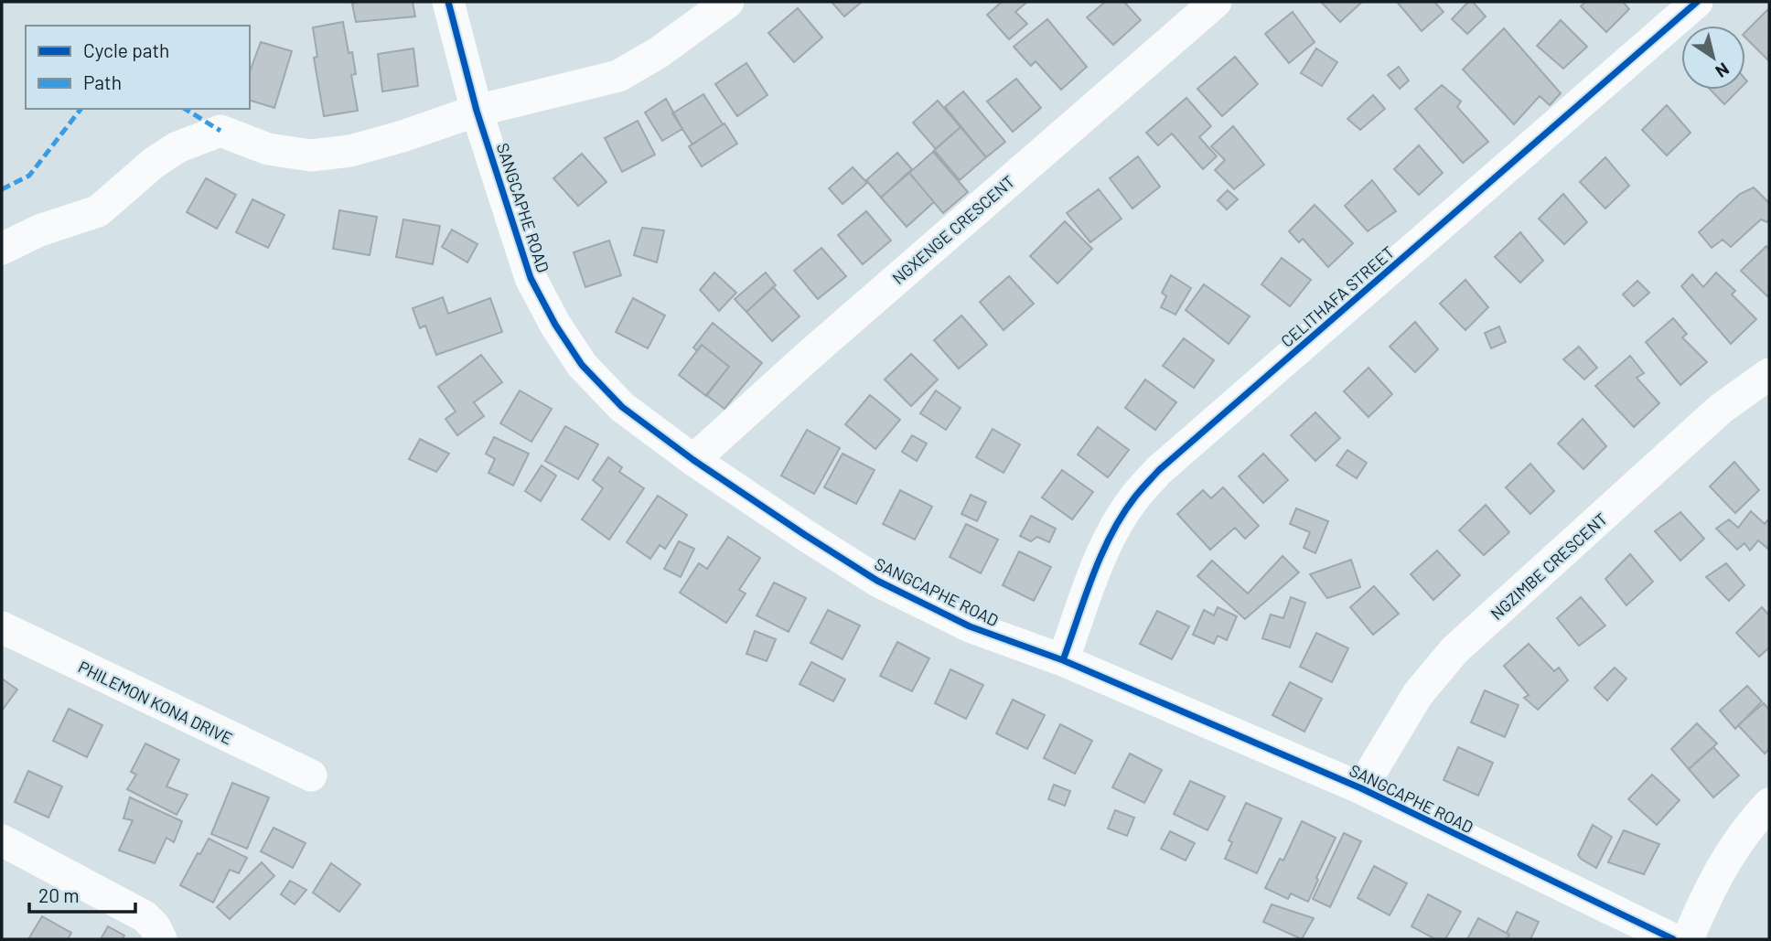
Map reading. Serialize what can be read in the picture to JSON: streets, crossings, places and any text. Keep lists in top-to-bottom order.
{
  "streets": {
    "street": [
      "SANGCAPHE ROAD",
      "NGXENGE CRESCENT",
      "CELITHAFA STREET",
      "NGZIMBE CRESCENT",
      "PHILEMON KONA DRIVE"
    ]
  },
  "crossings": [
    ["SANGCAPHE ROAD", "NGXENGE CRESCENT"],
    ["SANGCAPHE ROAD", "CELITHAFA STREET"],
    ["SANGCAPHE ROAD", "NGZIMBE CRESCENT"]
  ],
  "legend": ["Cycle path", "Path"],
  "scale_bar": "20 m",
  "north": "bottom right"
}
